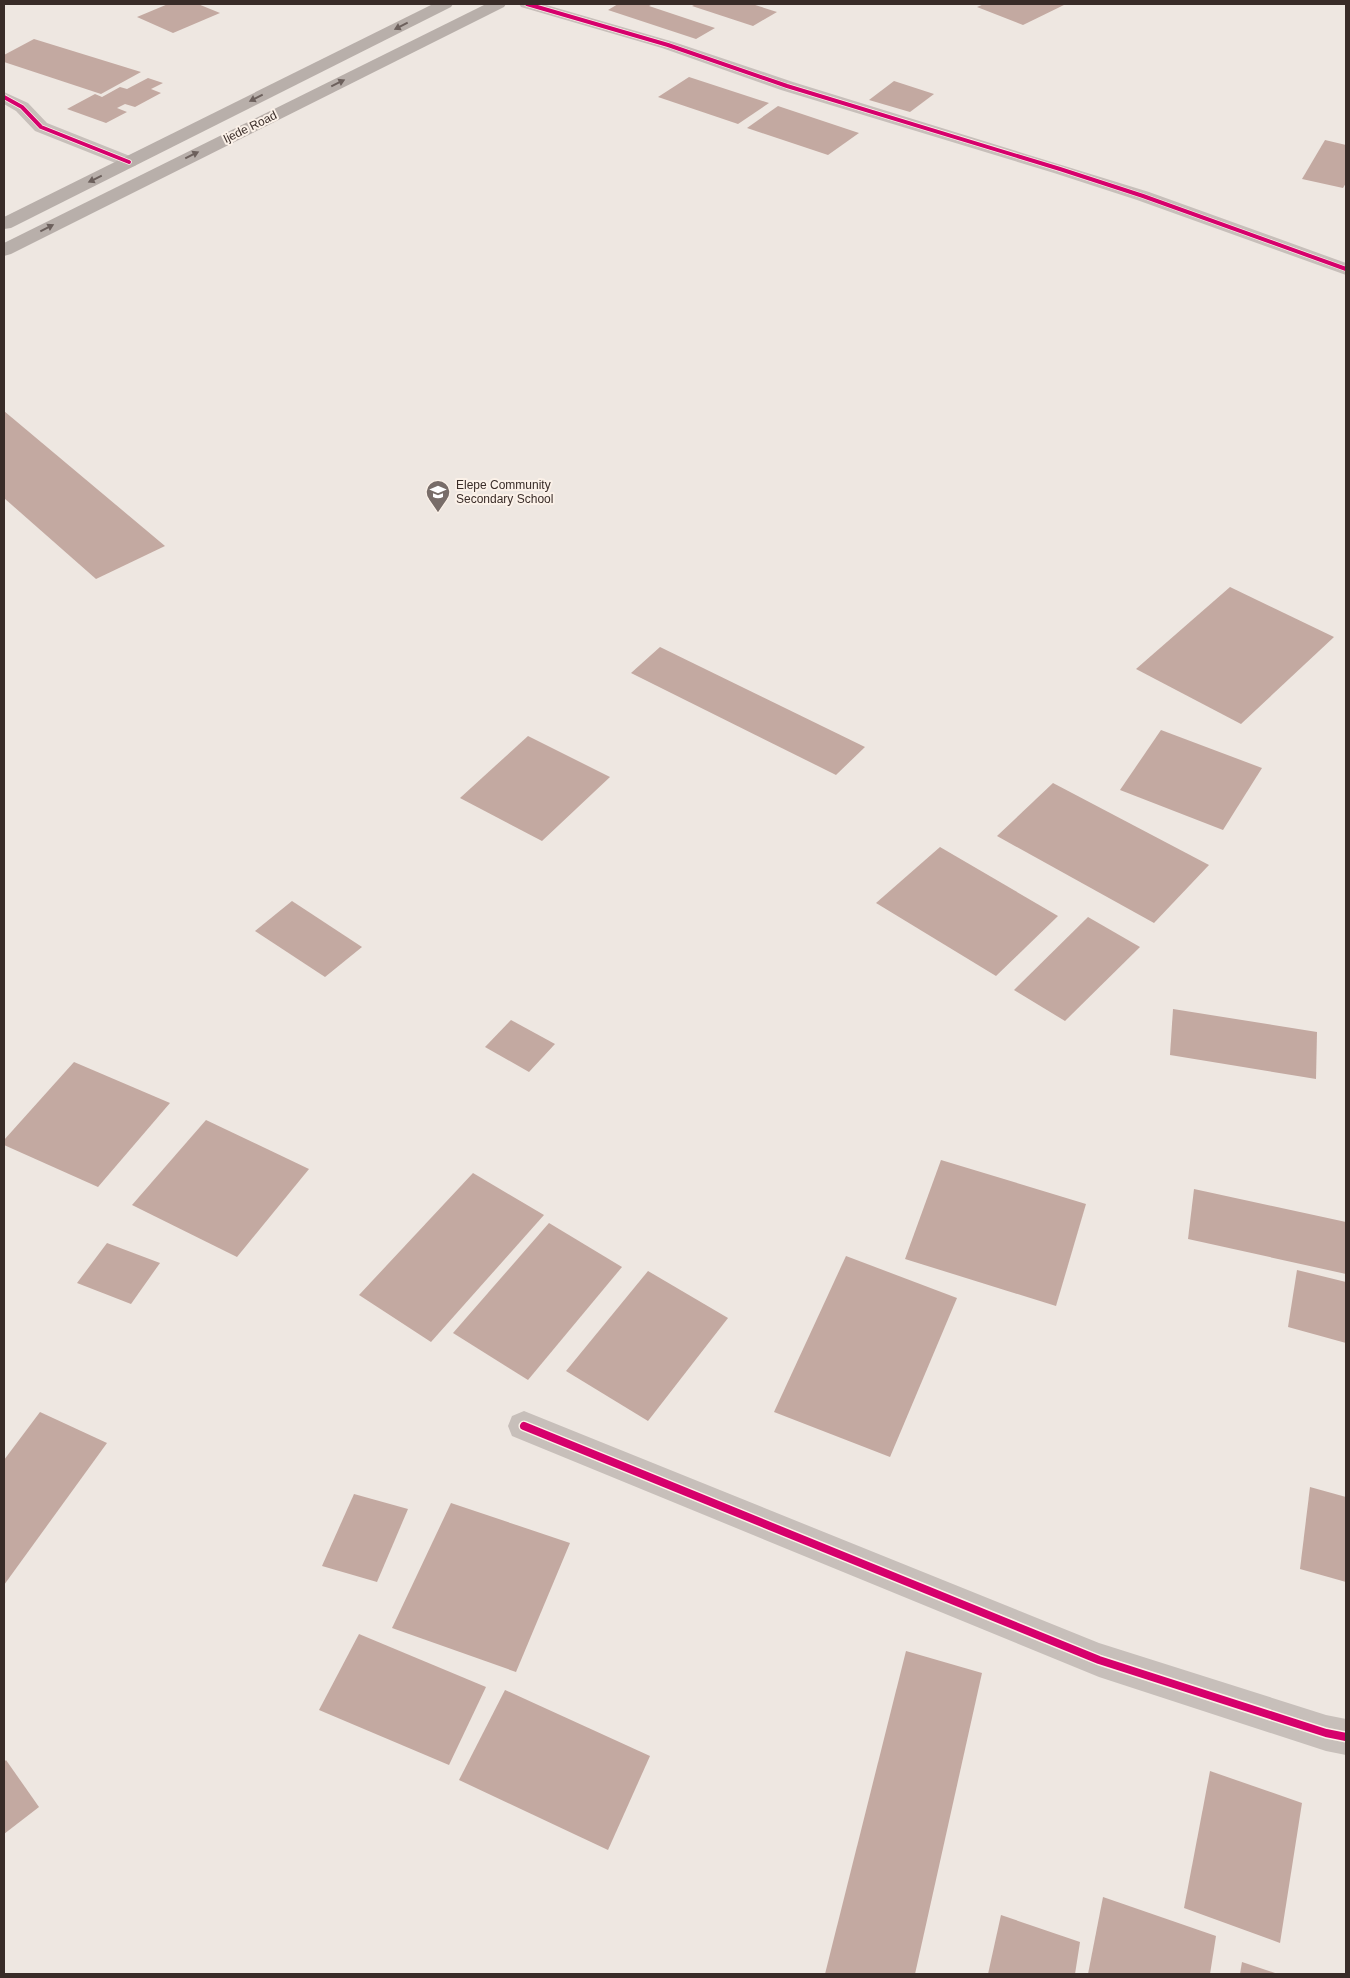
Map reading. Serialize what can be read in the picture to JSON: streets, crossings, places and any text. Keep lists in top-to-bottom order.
{
  "streets": {
    "main road": ["Ijede Road"]
  },
  "places": {
    "school or university": ["Elepe Community Secondary School"]
  }
}
